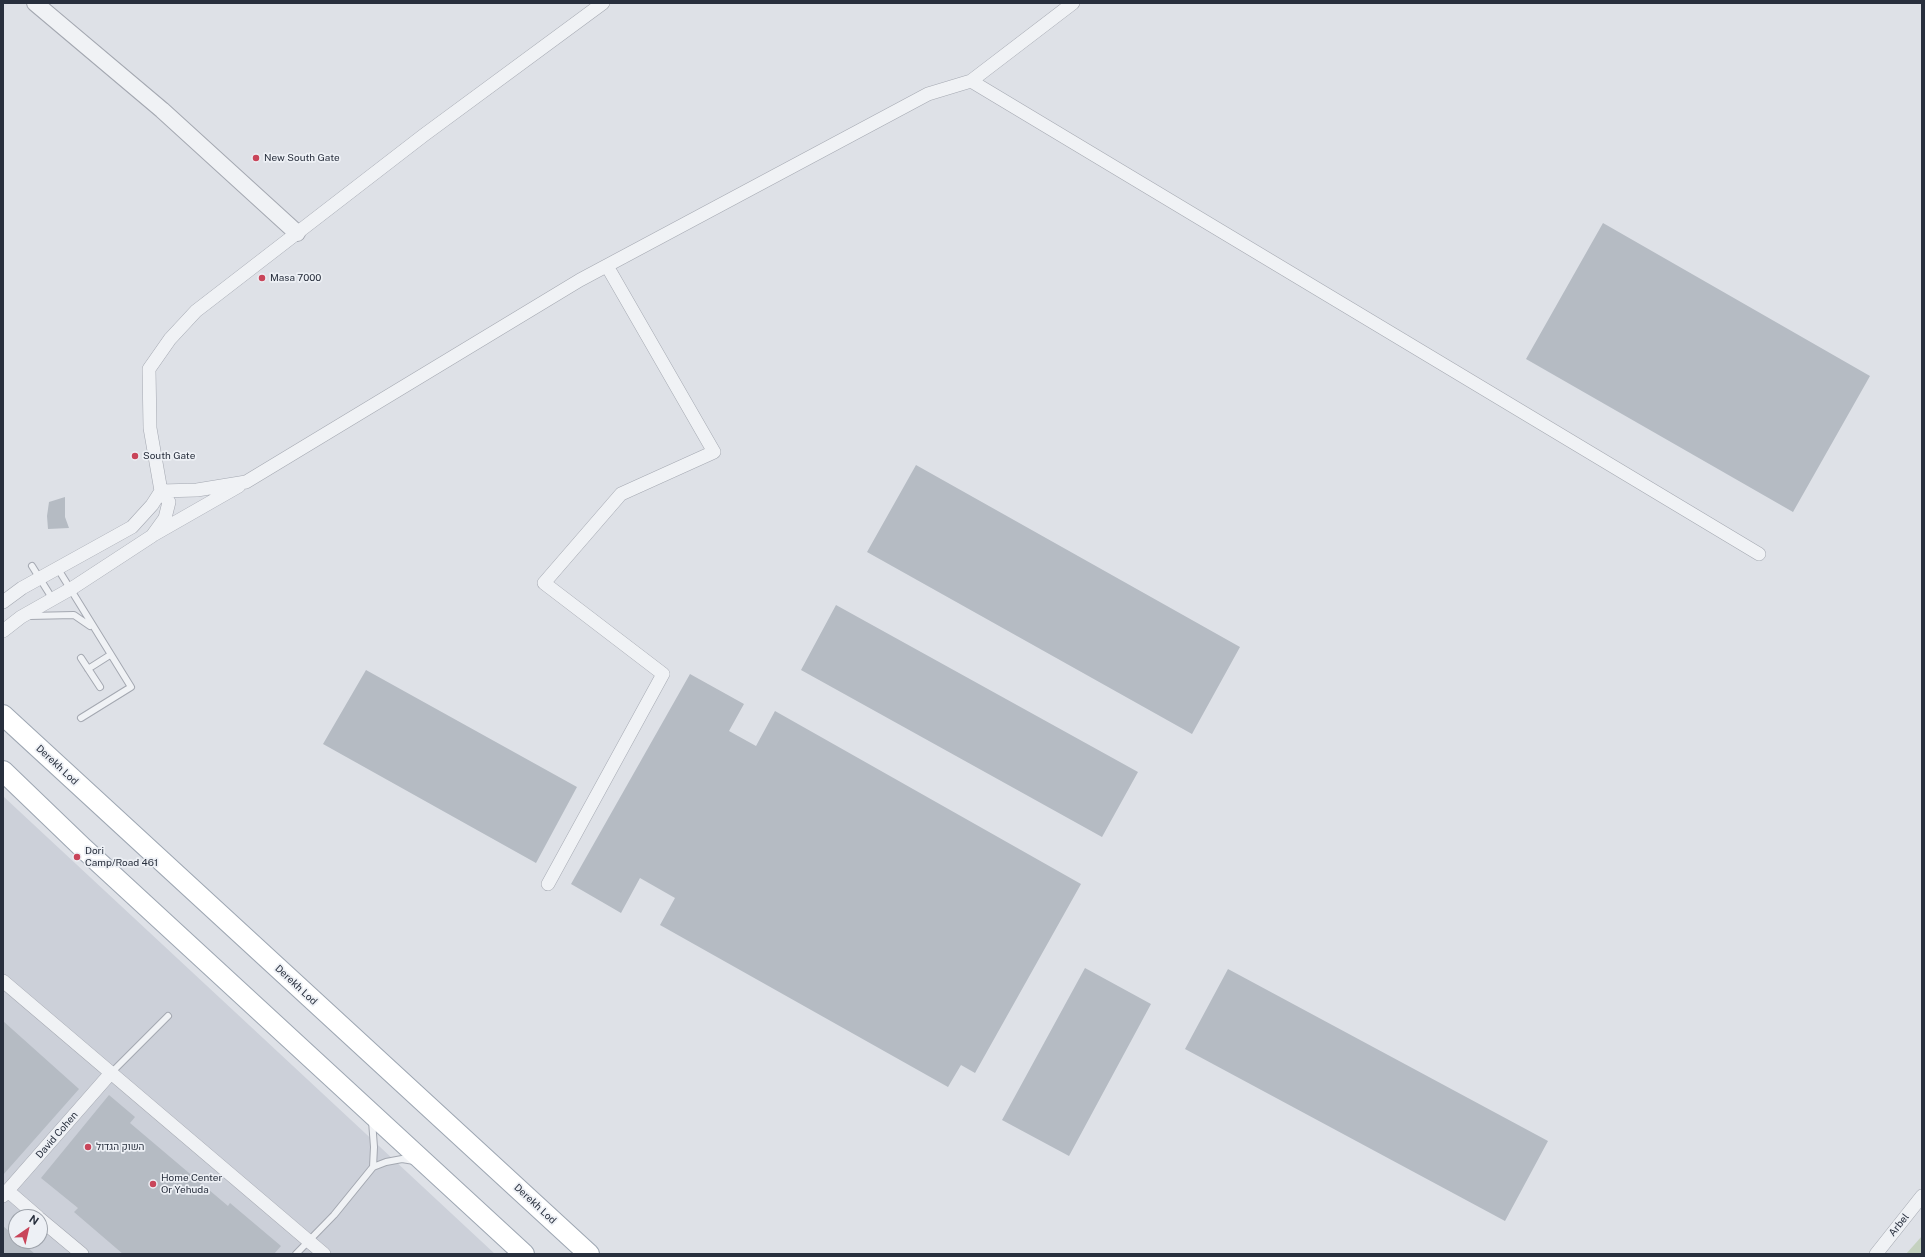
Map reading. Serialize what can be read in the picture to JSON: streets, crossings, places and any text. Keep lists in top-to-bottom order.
{
  "streets": {
    "main road": ["Derekh Lod"],
    "street": ["David Cohen", "Arbel"]
  },
  "places": [
    "New South Gate",
    "Masa 7000",
    "South Gate",
    "Dori Camp/Road 461",
    "השוק הגדול",
    "Home Center Or Yehuda"
  ],
  "north": "top right"
}
